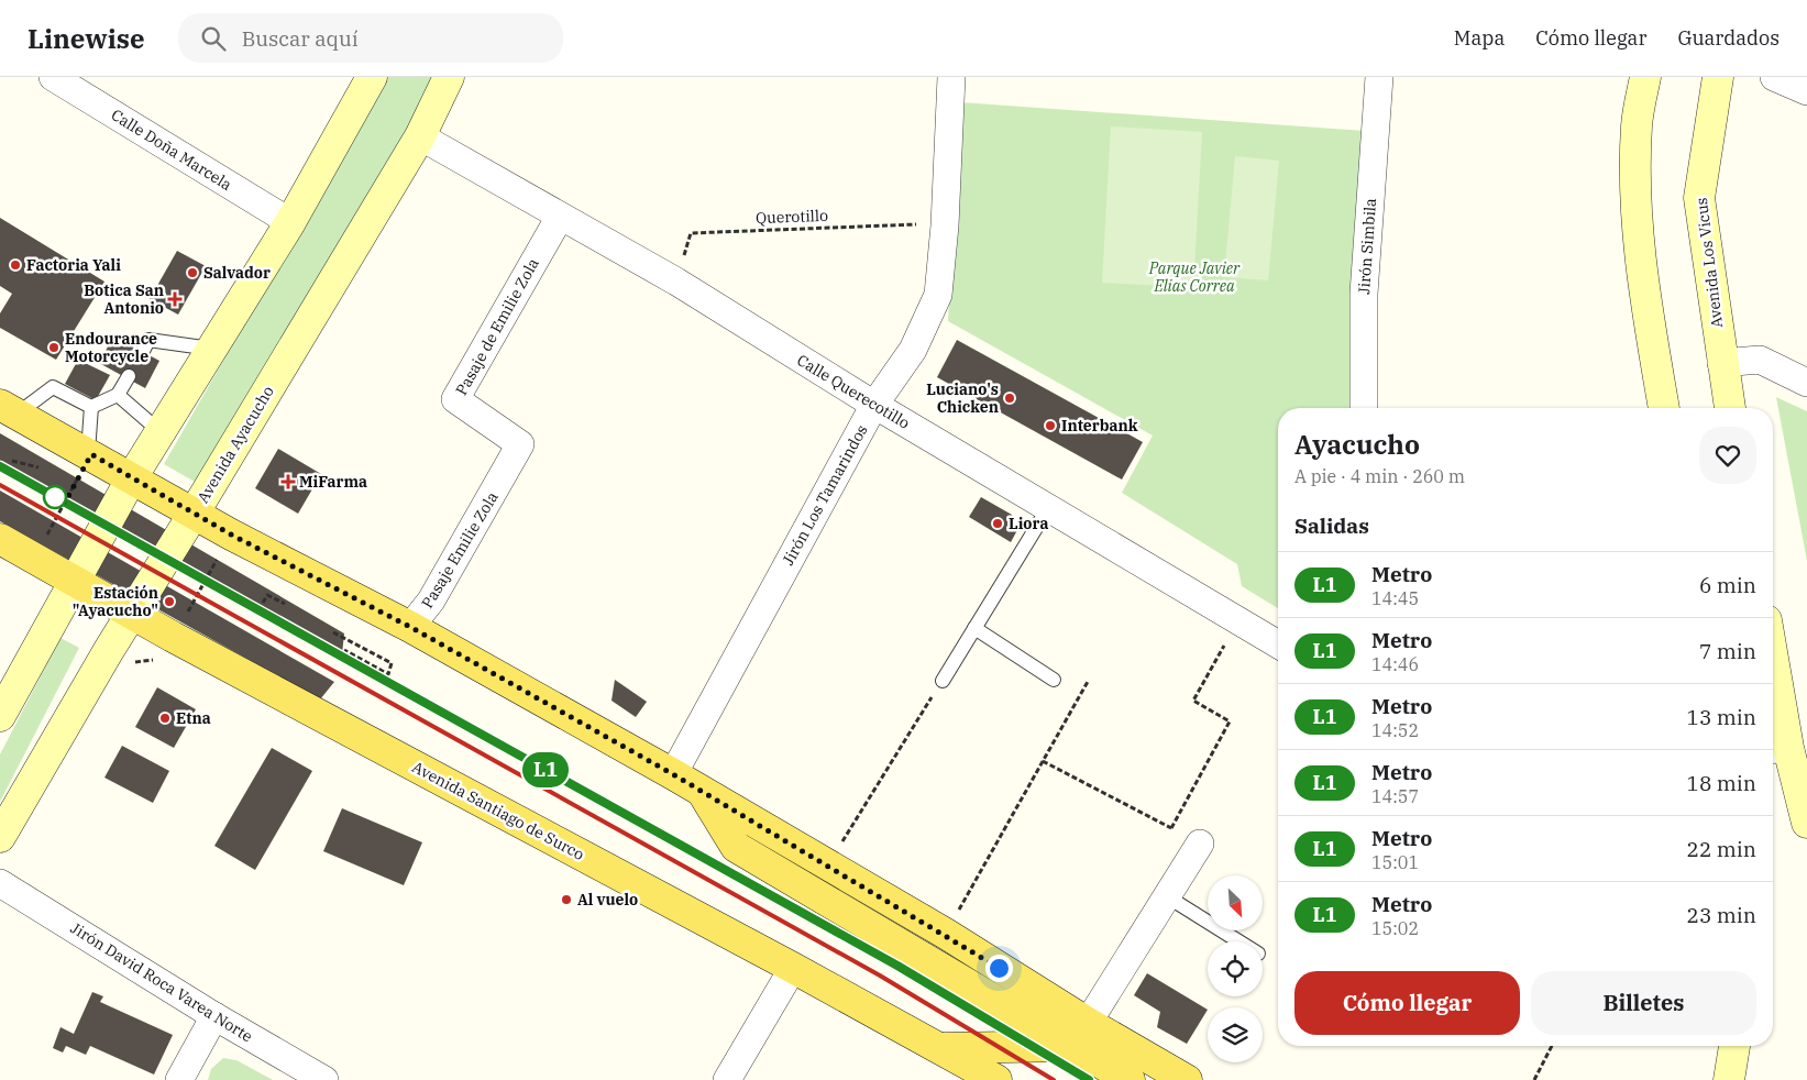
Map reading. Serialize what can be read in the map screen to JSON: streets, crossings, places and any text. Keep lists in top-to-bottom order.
{
  "streets": {
    "main road": ["Avenida Los Vicus", "Avenida Ayacucho", "Avenida Santiago de Surco"],
    "street": [
      "Calle Doña Marcela",
      "Jirón Simbila",
      "Pasaje de Emilie Zola",
      "Calle Querecotillo",
      "Jirón Los Tamarindos",
      "Pasaje Emilie Zola",
      "Jirón David Roca Varea Norte"
    ],
    "path": ["Querotillo"]
  },
  "crossings": [
    ["Querotillo", "Calle Querecotillo"],
    ["Querotillo", "Jirón Los Tamarindos"],
    ["Pasaje de Emilie Zola", "Calle Querecotillo"],
    ["Pasaje de Emilie Zola", "Pasaje Emilie Zola"],
    ["Calle Querecotillo", "Avenida Ayacucho"],
    ["Calle Querecotillo", "Jirón Los Tamarindos"],
    ["Avenida Ayacucho", "Avenida Santiago de Surco"]
  ],
  "parks": ["Parque Javier Elias Correa"],
  "places": {
    "other": [
      "Factoria Yali",
      "Salvador",
      "Endourance Motorcycle",
      "Luciano's Chicken",
      "Interbank",
      "Liora",
      "Estación \"Ayacucho\"",
      "Etna",
      "Al vuelo"
    ],
    "health": ["Botica San Antonio", "MiFarma"]
  },
  "lines": ["metro line L1"],
  "north": "bottom right",
  "page": {
    "header": "Linewise",
    "search": "Buscar aquí",
    "nav": ["Mapa", "Cómo llegar", "Guardados"],
    "on_map": "L1",
    "heading": [
      ["Ayacucho", "A pie · 4 min · 260 m"],
      "Salidas"
    ],
    "list": [
      {
        "mark": "L1",
        "name": "Metro",
        "note": "14:45",
        "value": "6 min"
      },
      {
        "mark": "L1",
        "name": "Metro",
        "note": "14:46",
        "value": "7 min"
      },
      {
        "mark": "L1",
        "name": "Metro",
        "note": "14:52",
        "value": "13 min"
      },
      {
        "mark": "L1",
        "name": "Metro",
        "note": "14:57",
        "value": "18 min"
      },
      {
        "mark": "L1",
        "name": "Metro",
        "note": "15:01",
        "value": "22 min"
      },
      {
        "mark": "L1",
        "name": "Metro",
        "note": "15:02",
        "value": "23 min"
      }
    ],
    "buttons": ["Cómo llegar", "Billetes"]
  }
}
